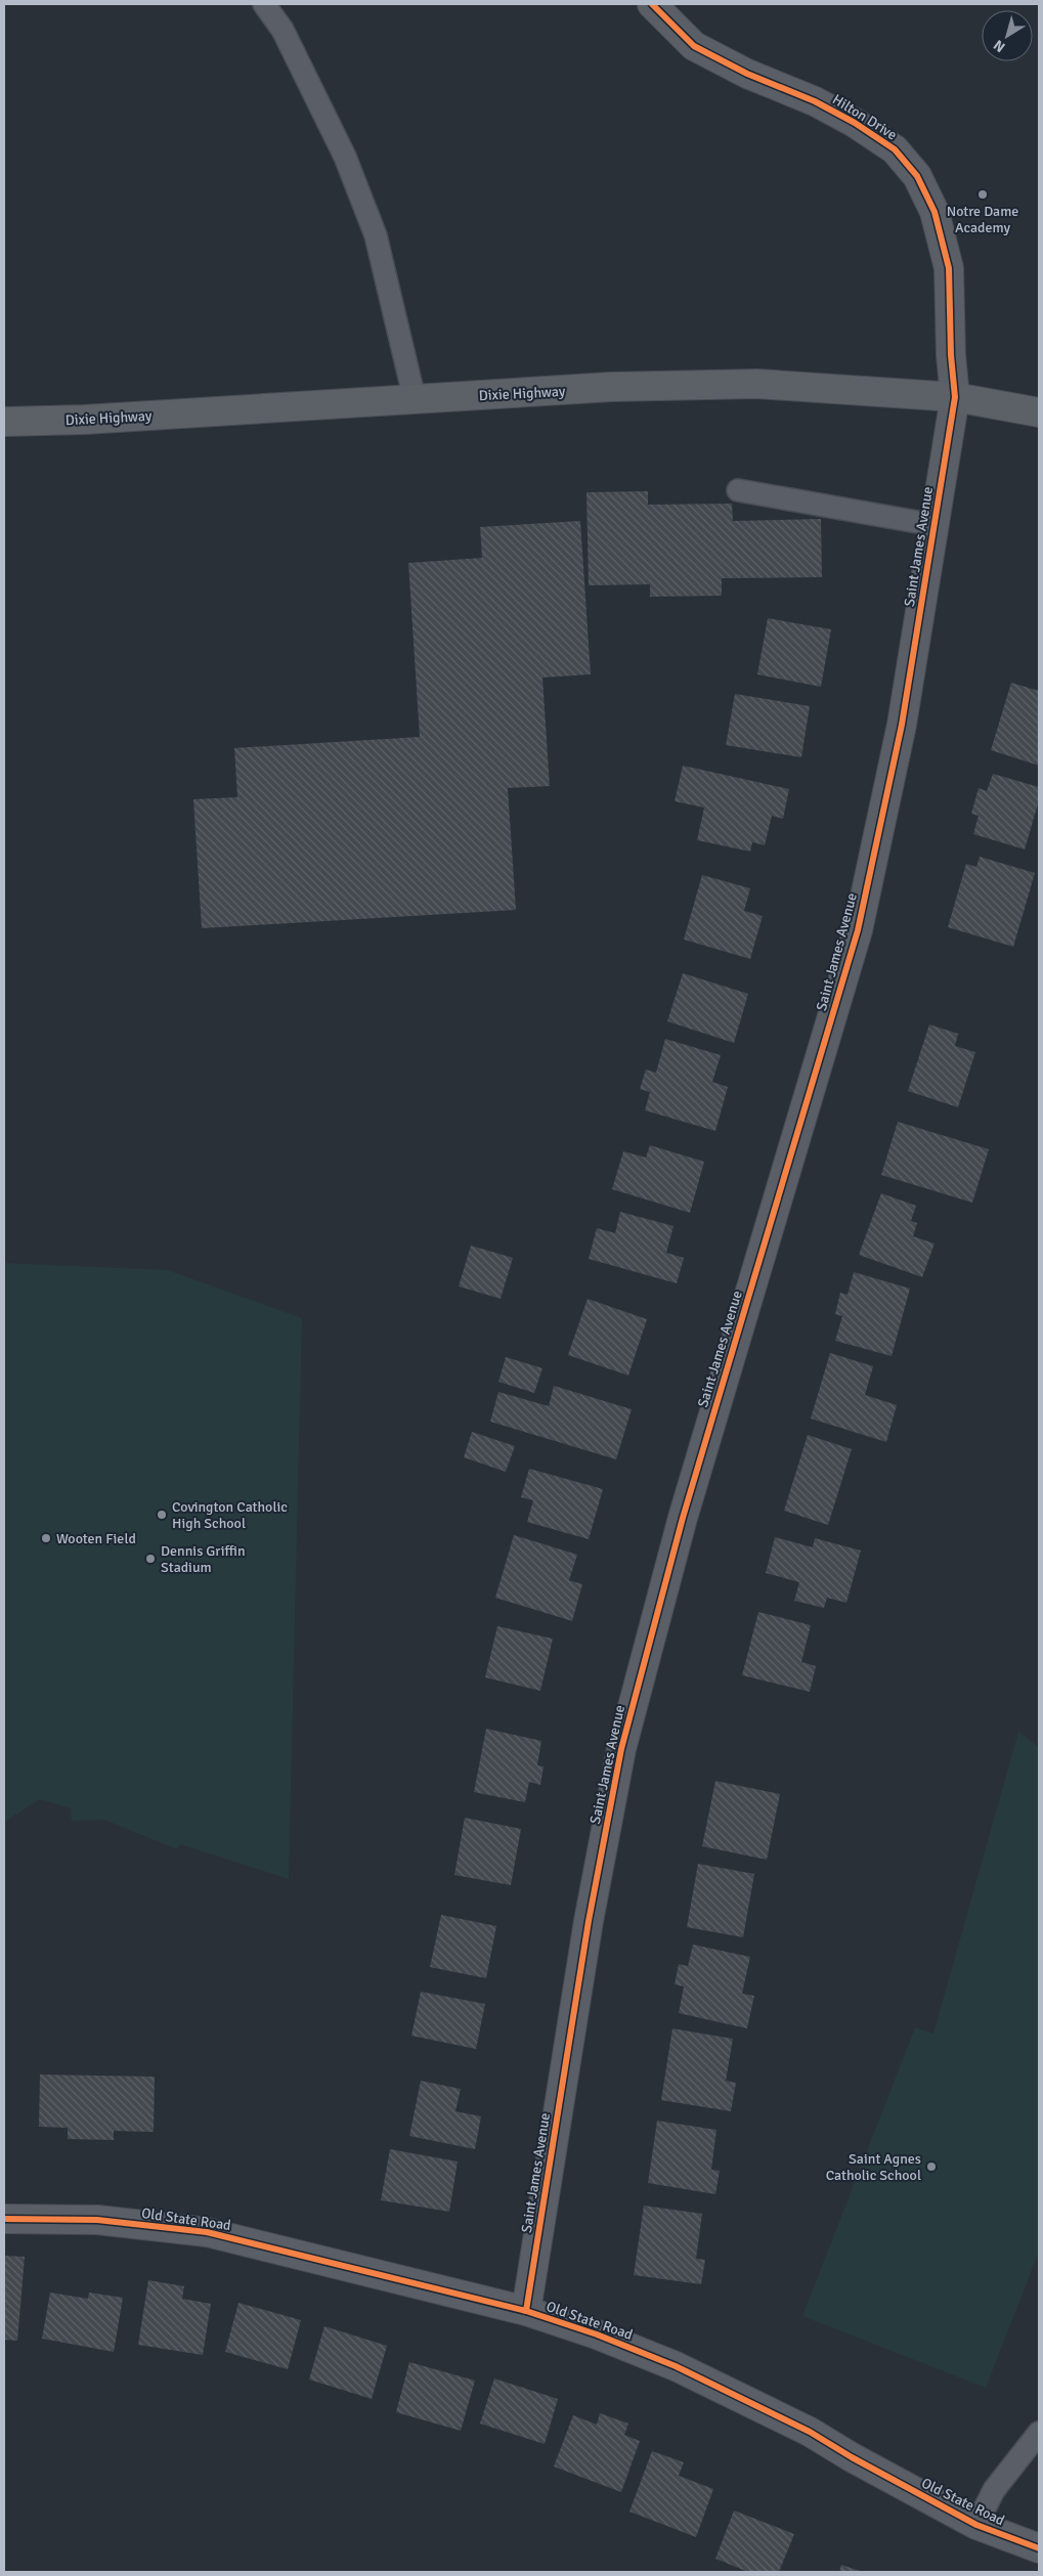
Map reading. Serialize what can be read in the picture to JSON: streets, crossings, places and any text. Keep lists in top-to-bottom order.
{
  "streets": {
    "main road": ["Dixie Highway"],
    "street": ["Hilton Drive", "Saint James Avenue", "Old State Road"]
  },
  "crossings": [
    ["Hilton Drive", "Dixie Highway"],
    ["Hilton Drive", "Saint James Avenue"],
    ["Dixie Highway", "Saint James Avenue"],
    ["Saint James Avenue", "Old State Road"]
  ],
  "places": [
    "Notre Dame Academy",
    "Covington Catholic High School",
    "Wooten Field",
    "Dennis Griffin Stadium",
    "Saint Agnes Catholic School"
  ],
  "north": "bottom left"
}
